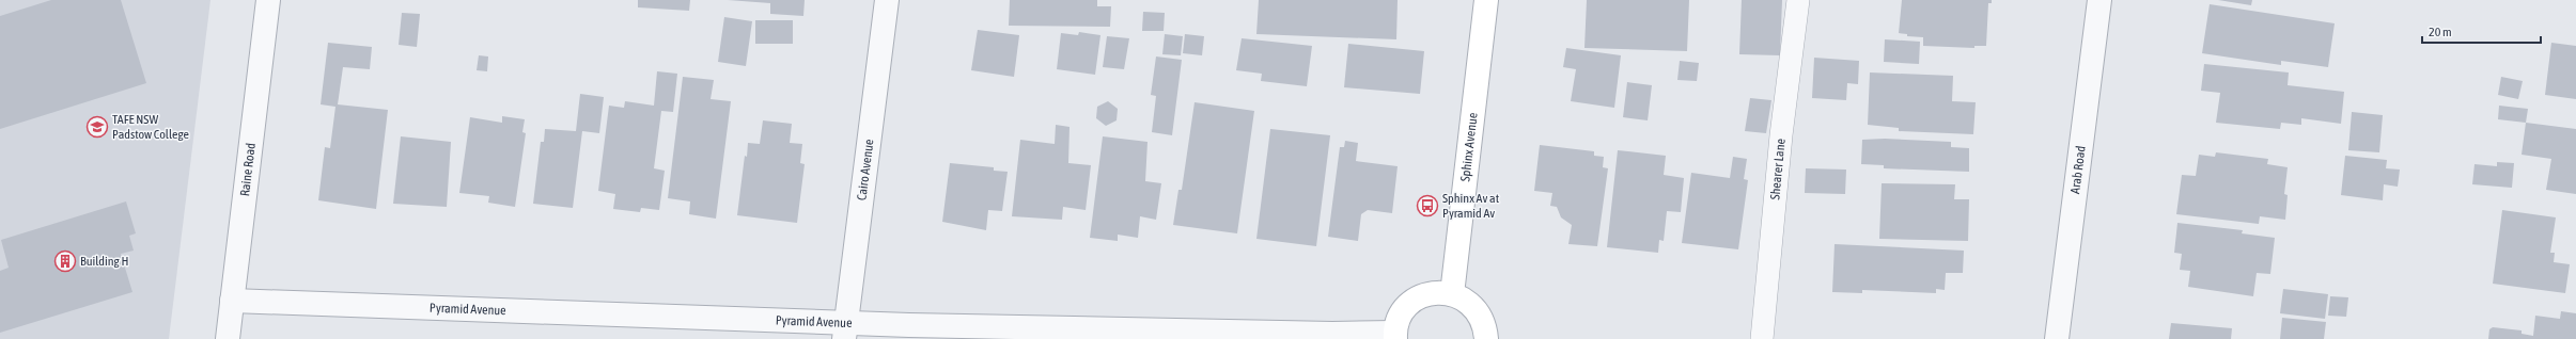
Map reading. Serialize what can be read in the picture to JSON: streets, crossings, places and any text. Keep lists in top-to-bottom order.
{
  "streets": {
    "street": [
      "Sphinx Avenue",
      "Raine Road",
      "Cairo Avenue",
      "Arab Road",
      "Pyramid Avenue"
    ],
    "lane": ["Shearer Lane"]
  },
  "crossings": [
    ["Raine Road", "Pyramid Avenue"],
    ["Cairo Avenue", "Pyramid Avenue"]
  ],
  "places": {
    "school or university": ["TAFE NSW Padstow College"],
    "bus stop": ["Sphinx Av at Pyramid Av"],
    "building": ["Building H"]
  },
  "scale_bar": "20 m"
}
